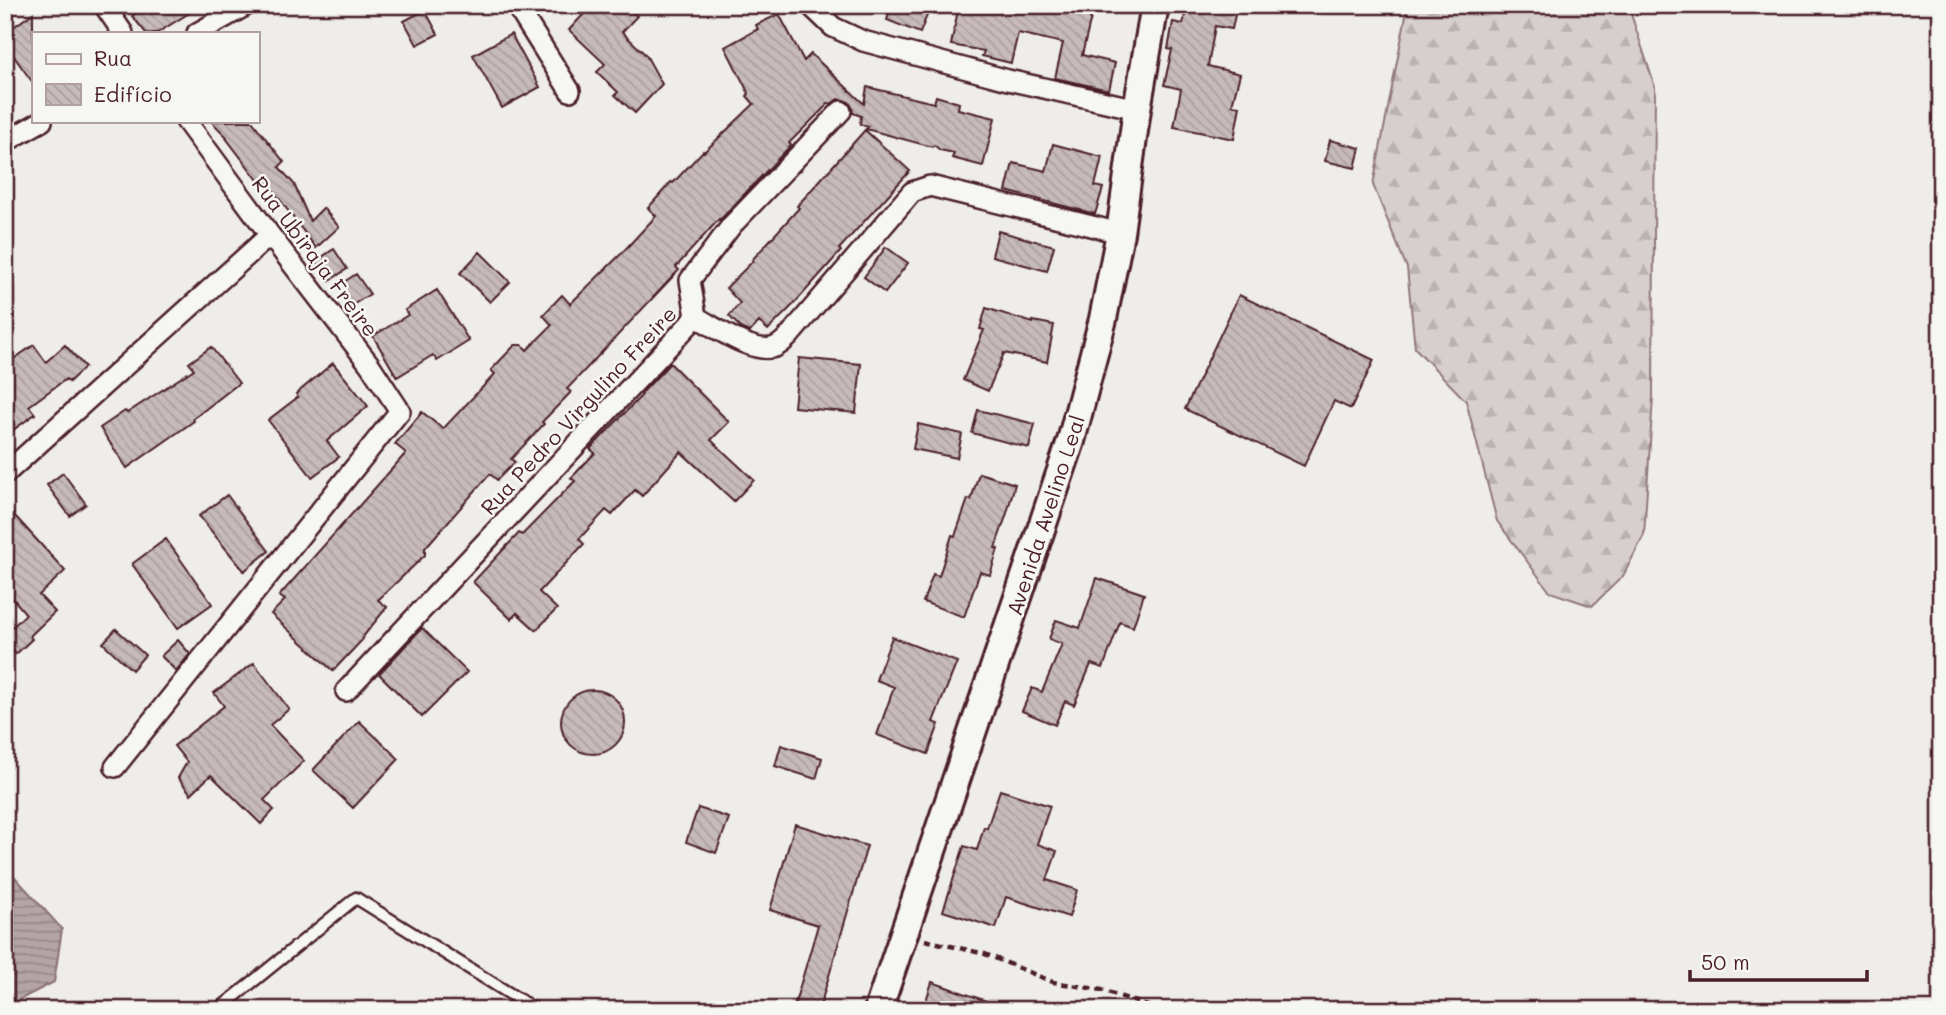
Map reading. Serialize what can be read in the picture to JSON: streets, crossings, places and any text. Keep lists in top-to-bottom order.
{
  "streets": {
    "main road": ["Avenida Avelino Leal"],
    "street": ["Rua Ubiraja Freire", "Rua Pedro Virgulino Freire"]
  },
  "crossings": [
    ["Rua Pedro Virgulino Freire", "Avenida Avelino Leal"]
  ],
  "legend": ["Rua", "Edifício"],
  "scale_bar": "50 m"
}
